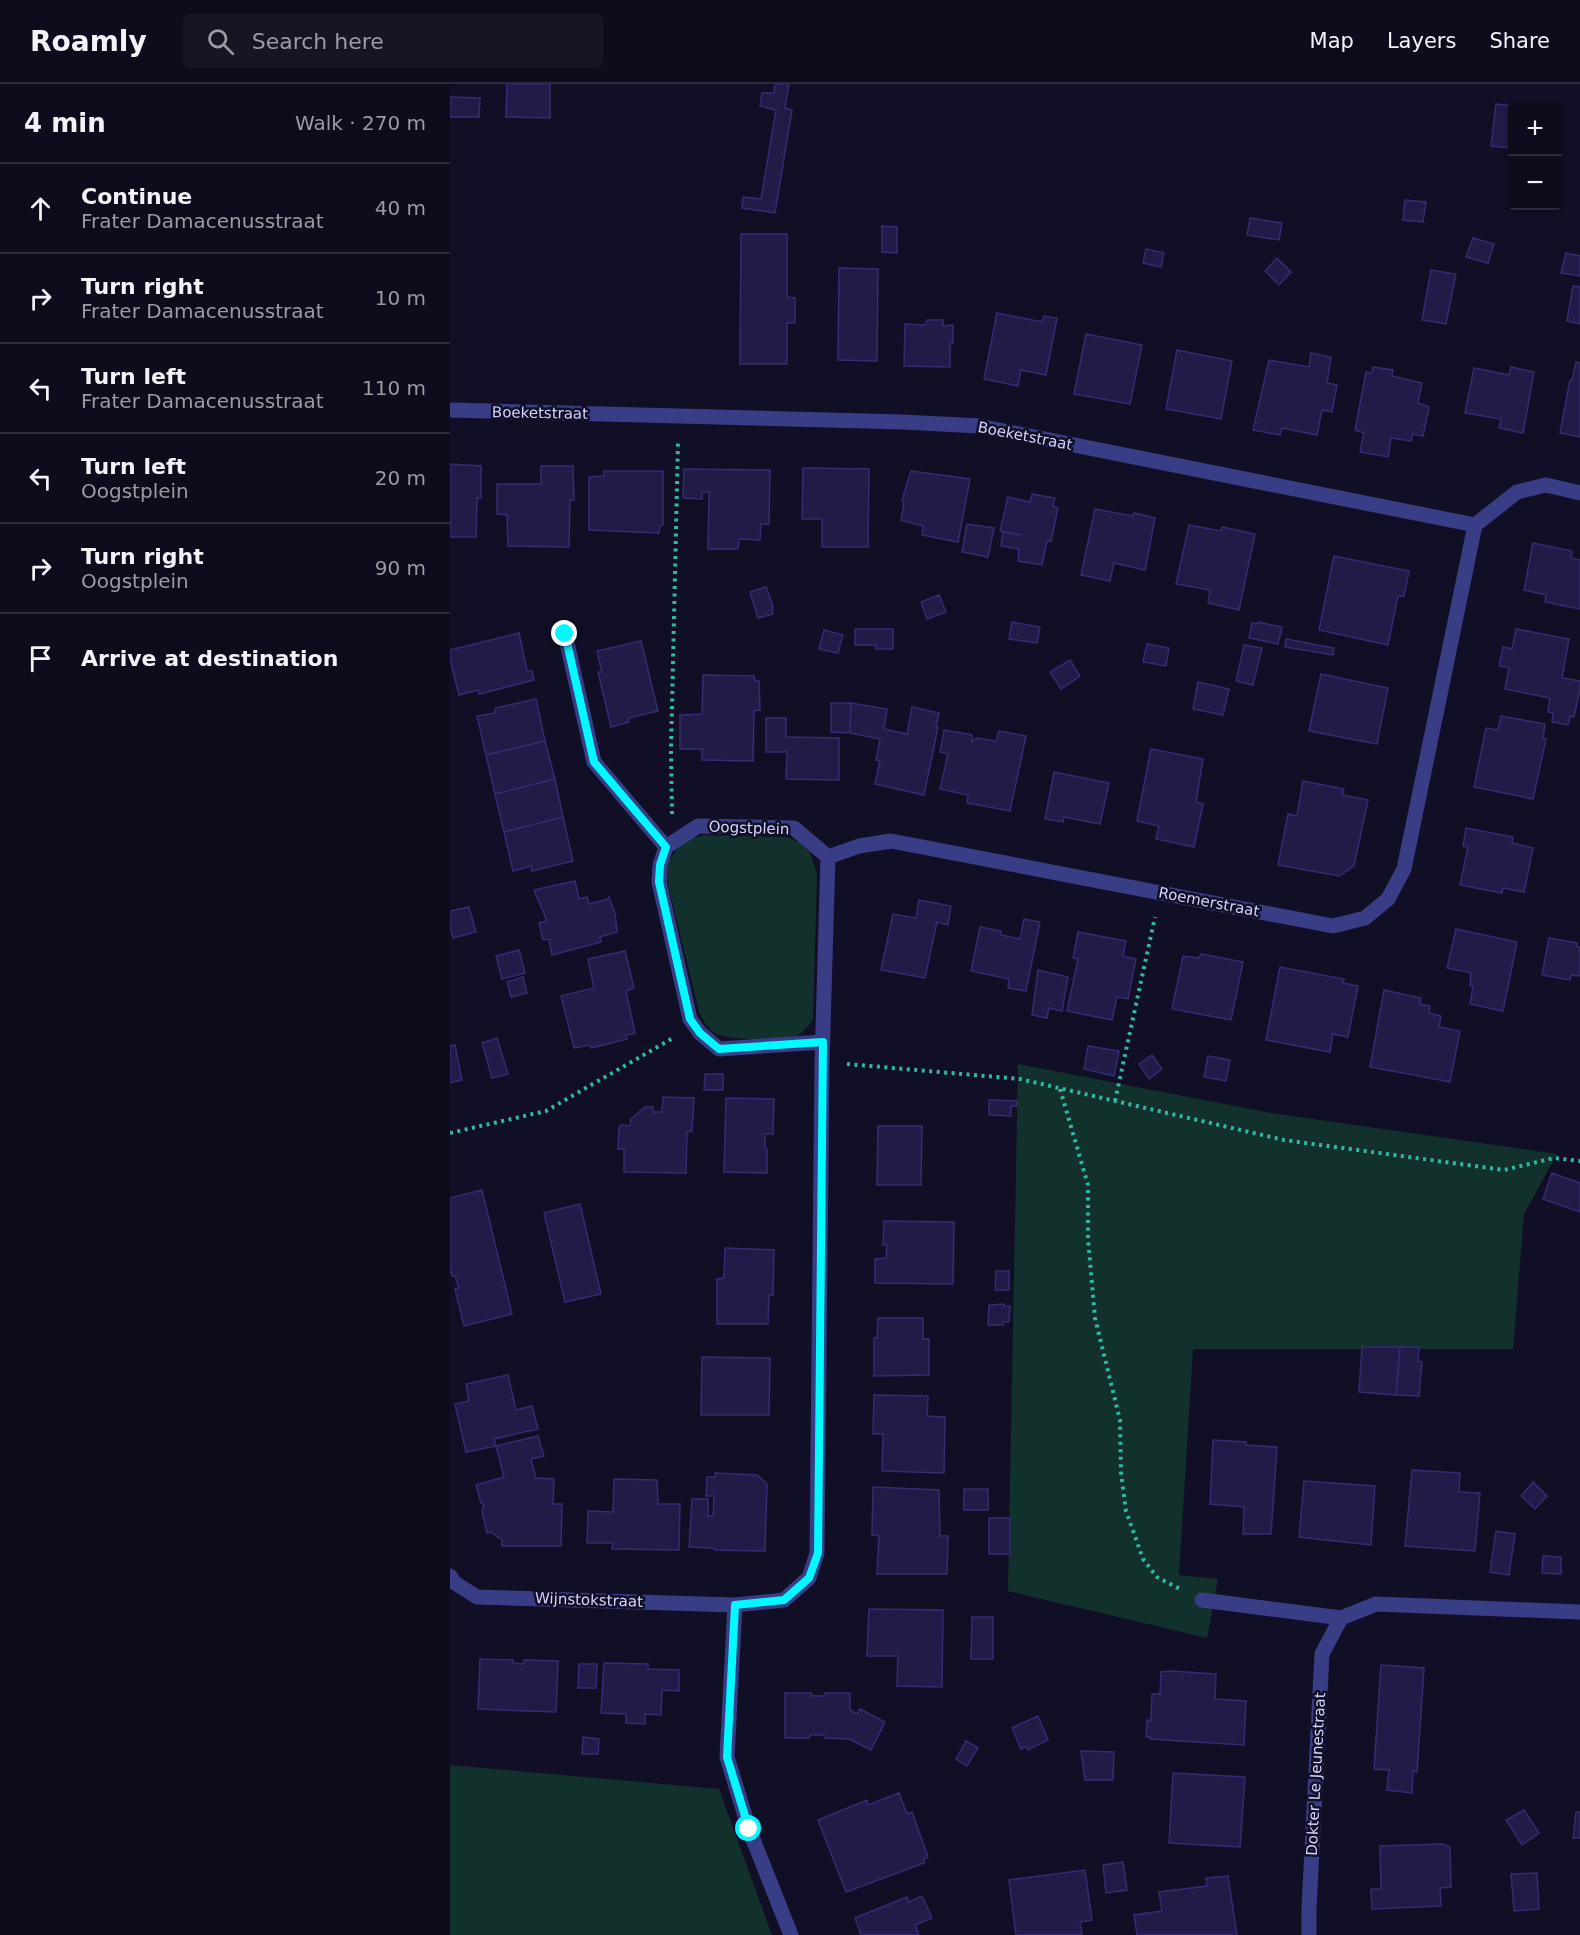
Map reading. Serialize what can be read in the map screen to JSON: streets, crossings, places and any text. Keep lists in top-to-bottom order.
{
  "streets": {
    "street": [
      "Boeketstraat",
      "Oogstplein",
      "Roemerstraat",
      "Wijnstokstraat",
      "Dokter Le Jeunestraat"
    ]
  },
  "crossings": [
    ["Boeketstraat", "Roemerstraat"],
    ["Oogstplein", "Roemerstraat"]
  ],
  "page": {
    "header": "Roamly",
    "search": "Search here",
    "nav": ["Map", "Layers", "Share"],
    "heading": ["4 min", "Walk · 270 m"],
    "map_buttons": ["+", "−"],
    "list": [
      ["Continue", "Frater Damacenusstraat", "40 m"],
      ["Turn right", "Frater Damacenusstraat", "10 m"],
      ["Turn left", "Frater Damacenusstraat", "110 m"],
      ["Turn left", "Oogstplein", "20 m"],
      ["Turn right", "Oogstplein", "90 m"],
      "Arrive at destination"
    ]
  }
}
